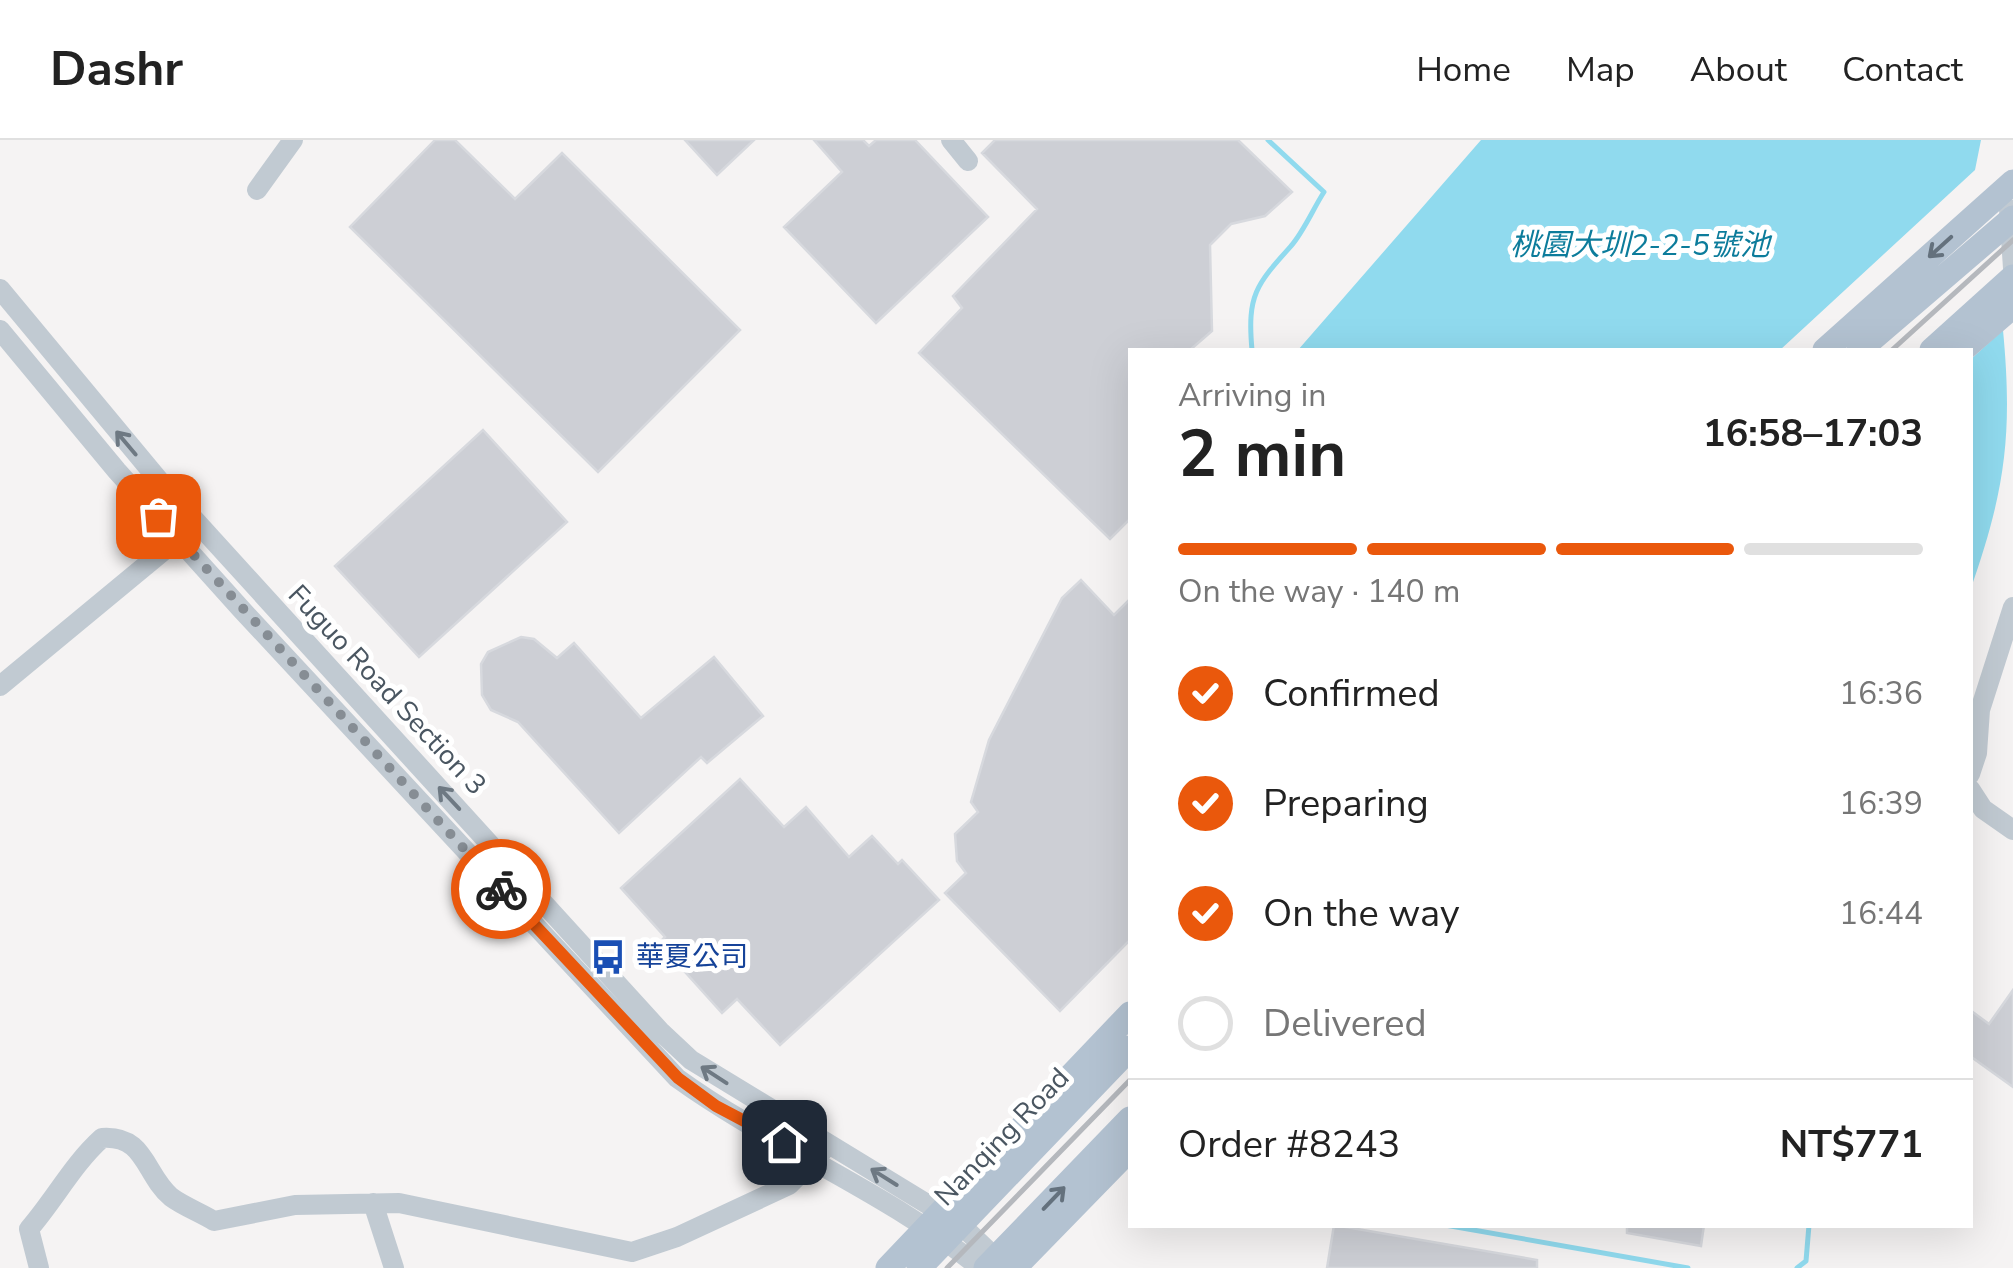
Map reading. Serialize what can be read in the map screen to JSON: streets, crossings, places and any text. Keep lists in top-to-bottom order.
{
  "streets": {
    "main road": ["Nanqing Road"],
    "street": ["Fuguo Road Section 3"]
  },
  "crossings": [
    ["Fuguo Road Section 3", "Nanqing Road"]
  ],
  "water": ["桃園大圳2-2-5號池"],
  "places": {
    "bus stop": ["華夏公司"]
  },
  "page": {
    "header": "Dashr",
    "nav": [
      "Home",
      "Map",
      "About",
      "Contact"
    ],
    "heading": ["2 min", "Arriving in", "16:58–17:03"],
    "panel": ["Order #8243", "NT$771"],
    "bar": "On the way · 140 m",
    "list": [
      ["Confirmed", "16:36"],
      ["Preparing", "16:39"],
      ["On the way", "16:44"],
      "Delivered"
    ]
  }
}
